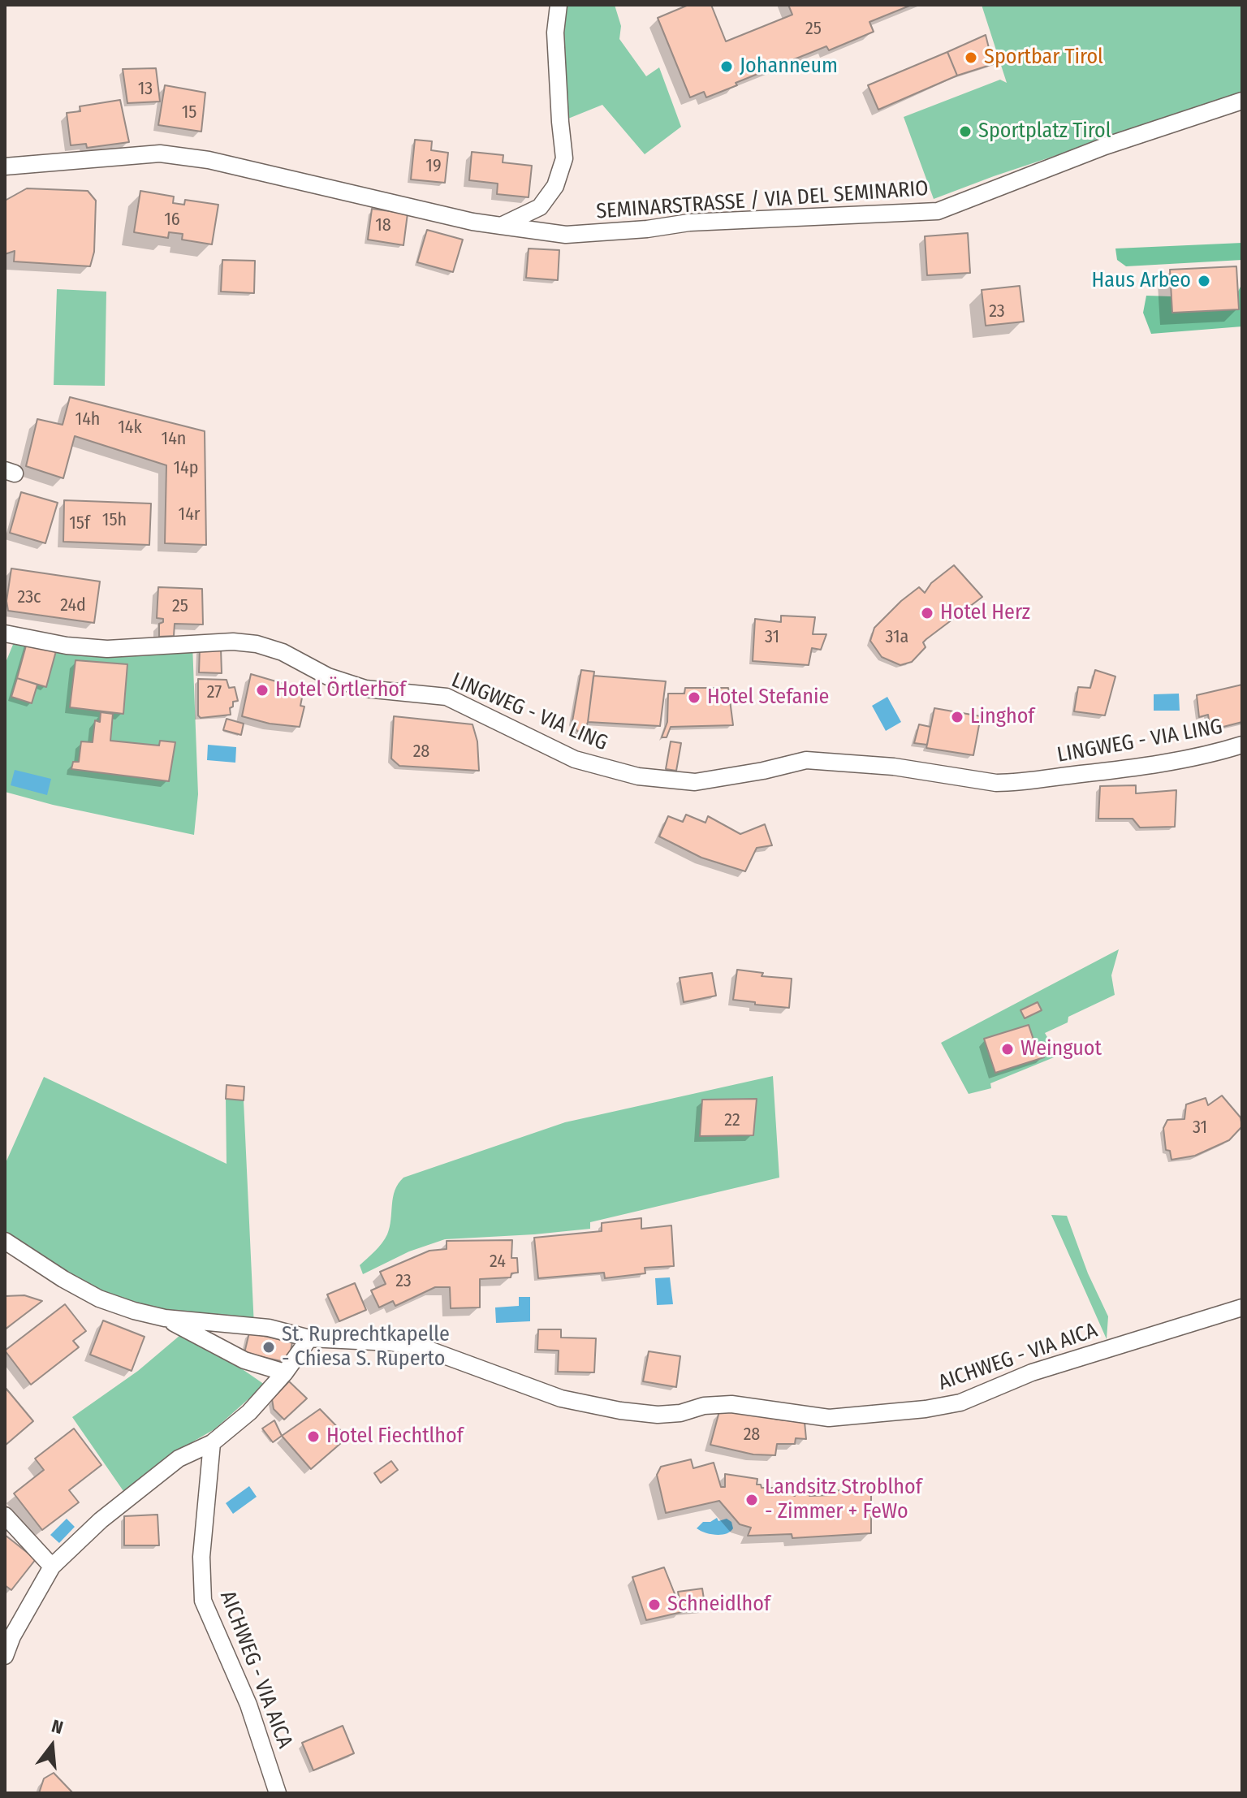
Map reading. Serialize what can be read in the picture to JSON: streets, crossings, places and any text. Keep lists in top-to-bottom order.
{
  "streets": {
    "street": ["SEMINARSTRASSE / VIA DEL SEMINARIO", "LINGWEG - VIA LING", "AICHWEG - VIA AICA"]
  },
  "places": [
    "Sportbar Tirol",
    "Johanneum",
    "Sportplatz Tirol",
    "Haus Arbeo",
    "Hotel Herz",
    "Hotel Örtlerhof",
    "Hotel Stefanie",
    "Linghof",
    "Weinguot",
    "St. Ruprechtkapelle - Chiesa S. Ruperto",
    "Hotel Fiechtlhof",
    "Landsitz Stroblhof - Zimmer + FeWo",
    "Schneidlhof"
  ],
  "house_numbers": [
    "25",
    "13",
    "15",
    "19",
    "16",
    "18",
    "23",
    "14h",
    "14k",
    "14n",
    "14p",
    "14r",
    "15h",
    "15f",
    "23c",
    "24d",
    "25",
    "31",
    "31a",
    "27",
    "28",
    "22",
    "31",
    "24",
    "23",
    "28"
  ],
  "north": "top"
}
